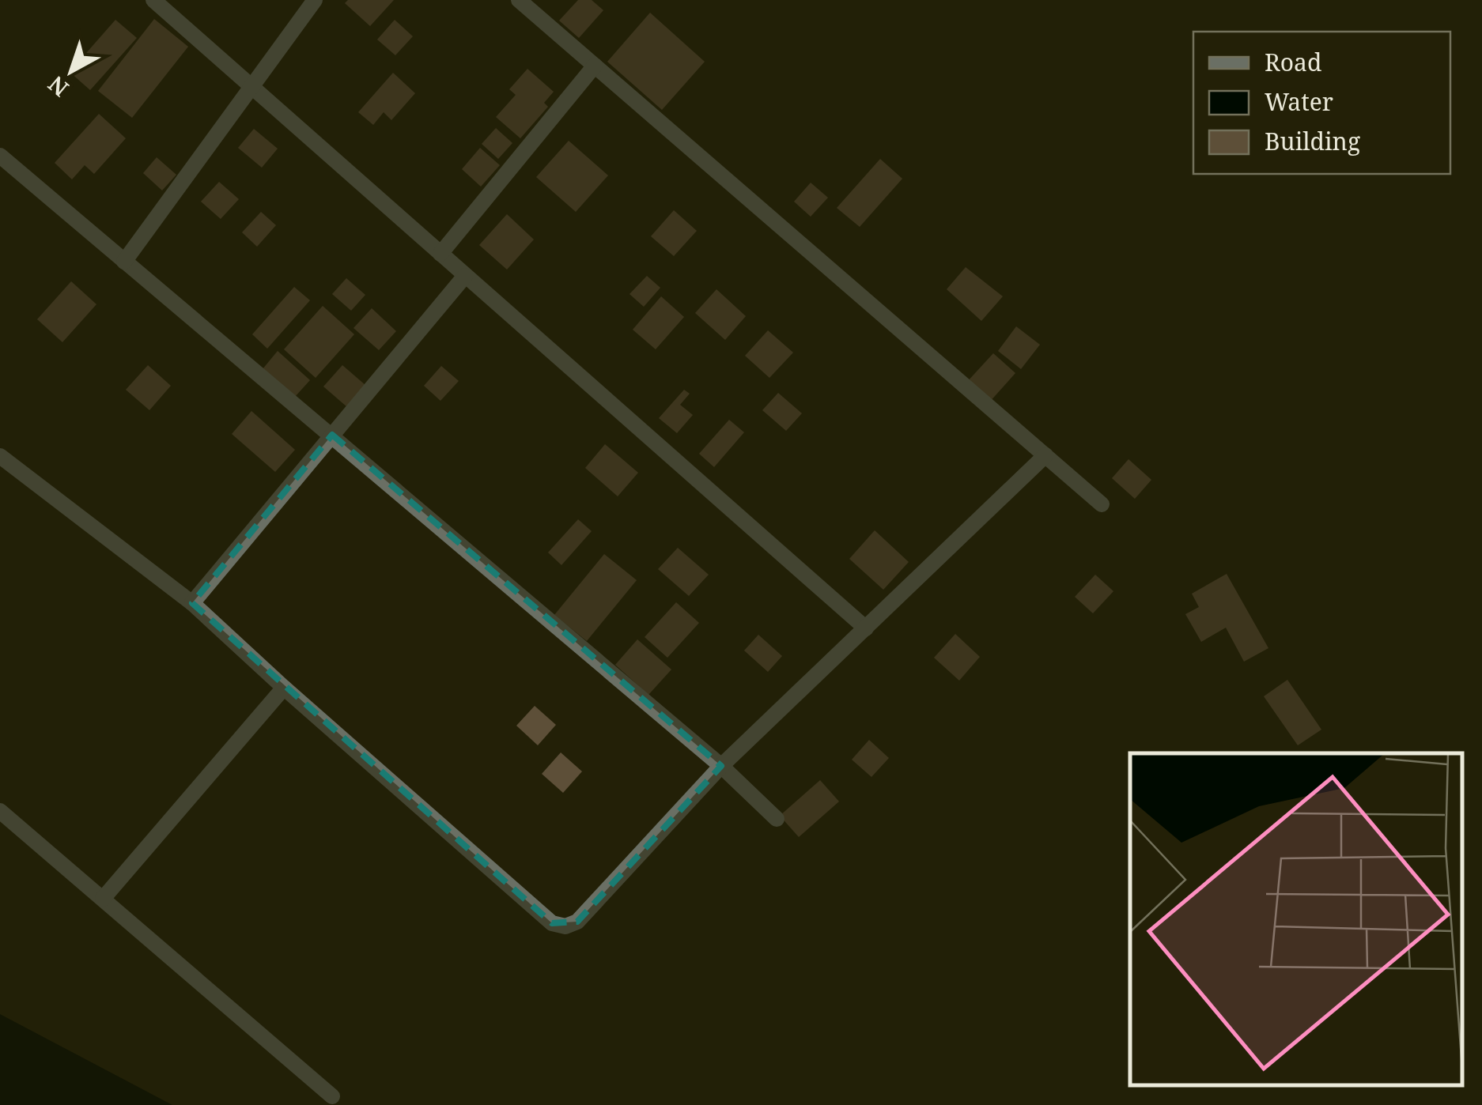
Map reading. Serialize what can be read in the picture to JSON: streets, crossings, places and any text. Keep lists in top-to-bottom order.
{
  "legend": ["Road", "Water", "Building"],
  "north": "bottom left"
}
